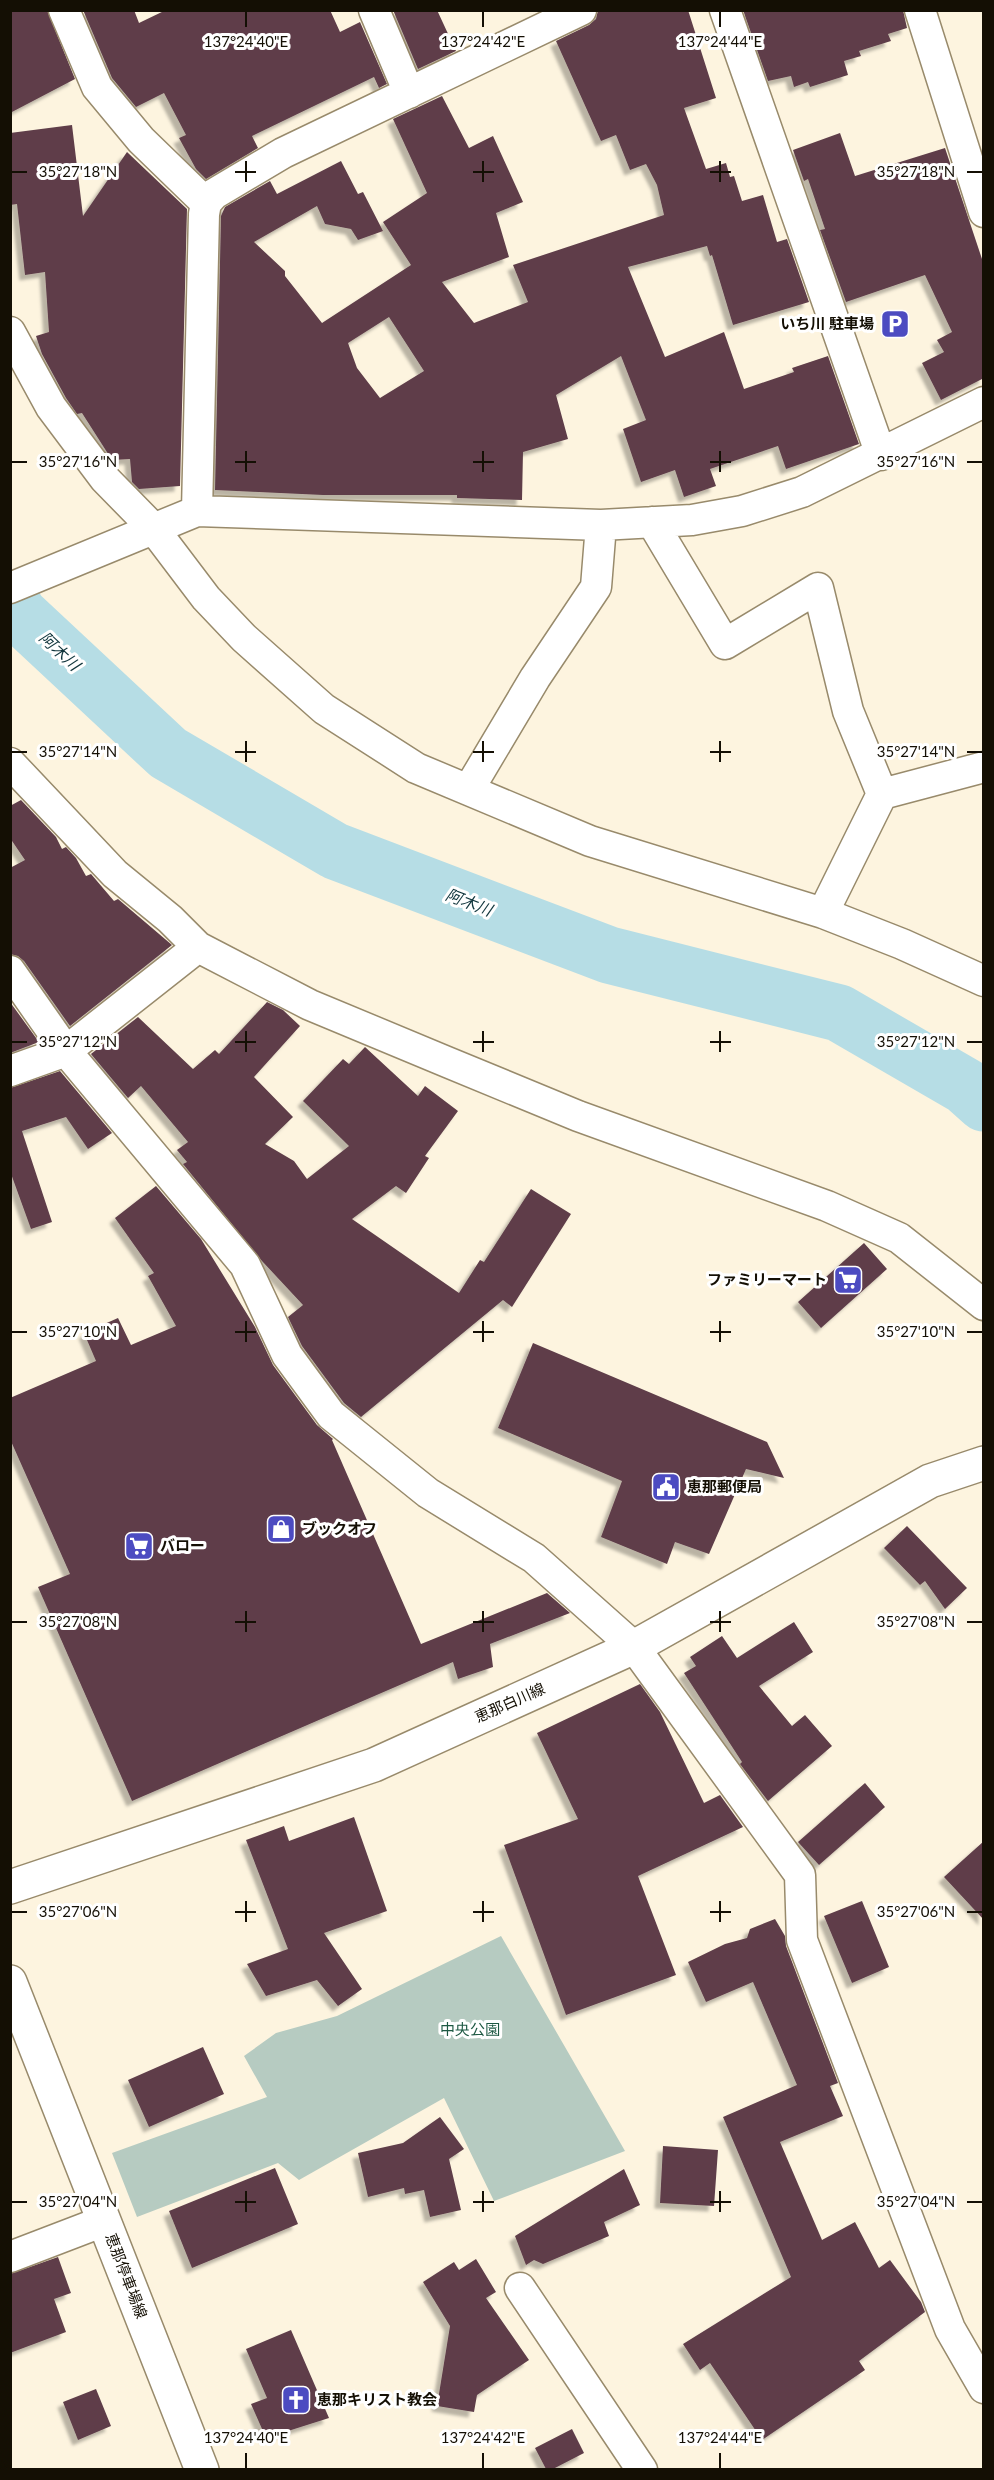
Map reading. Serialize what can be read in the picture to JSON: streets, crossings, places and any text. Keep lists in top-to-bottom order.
{
  "streets": {
    "main road": ["恵那白川線", "恵那停車場線"]
  },
  "water": ["阿木川"],
  "parks": ["中央公園"],
  "places": {
    "parking": ["いち川 駐車場"],
    "supermarket": ["ファミリーマート", "バロー"],
    "public building": ["恵那郵便局"],
    "shop": ["ブックオフ"],
    "church": ["恵那キリスト教会"]
  },
  "coordinates": [
    "137°24'40\"E",
    "137°24'42\"E",
    "137°24'44\"E",
    "35°27'18\"N",
    "35°27'16\"N",
    "35°27'14\"N",
    "35°27'12\"N",
    "35°27'10\"N",
    "35°27'08\"N",
    "35°27'06\"N",
    "35°27'04\"N"
  ]
}
